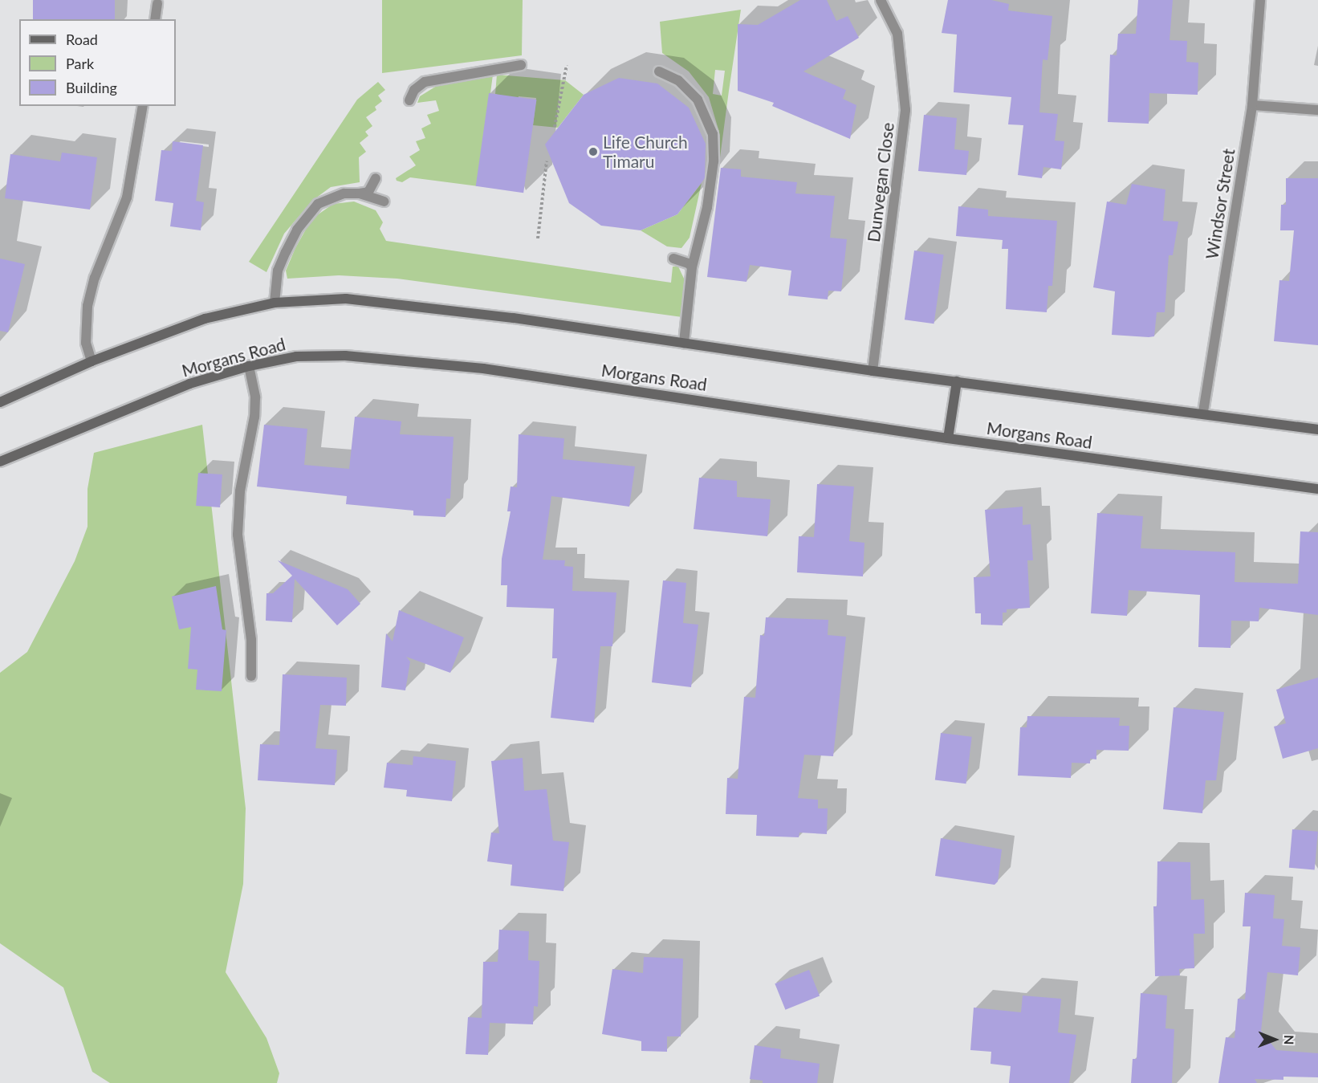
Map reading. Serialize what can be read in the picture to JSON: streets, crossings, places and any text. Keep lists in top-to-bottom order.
{
  "streets": {
    "street": ["Dunvegan Close", "Windsor Street", "Morgans Road"]
  },
  "places": ["Life Church Timaru"],
  "legend": ["Road", "Park", "Building"],
  "north": "right"
}
